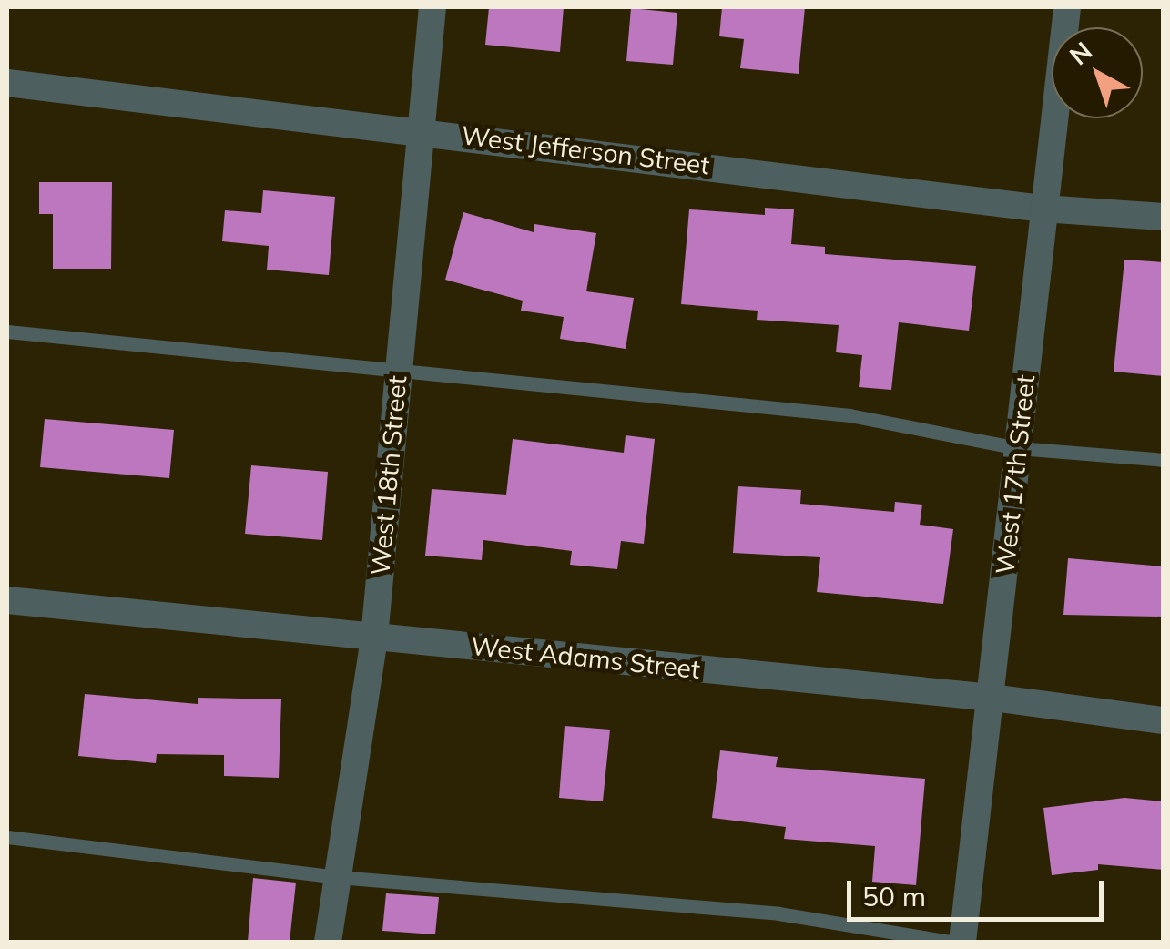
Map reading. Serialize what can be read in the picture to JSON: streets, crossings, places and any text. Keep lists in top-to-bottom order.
{
  "streets": {
    "street": [
      "West Jefferson Street",
      "West 17th Street",
      "West 18th Street",
      "West Adams Street"
    ]
  },
  "crossings": [
    ["West Jefferson Street", "West 17th Street"],
    ["West Jefferson Street", "West 18th Street"],
    ["West 17th Street", "West Adams Street"],
    ["West 18th Street", "West Adams Street"]
  ],
  "scale_bar": "50 m",
  "north": "top left"
}
